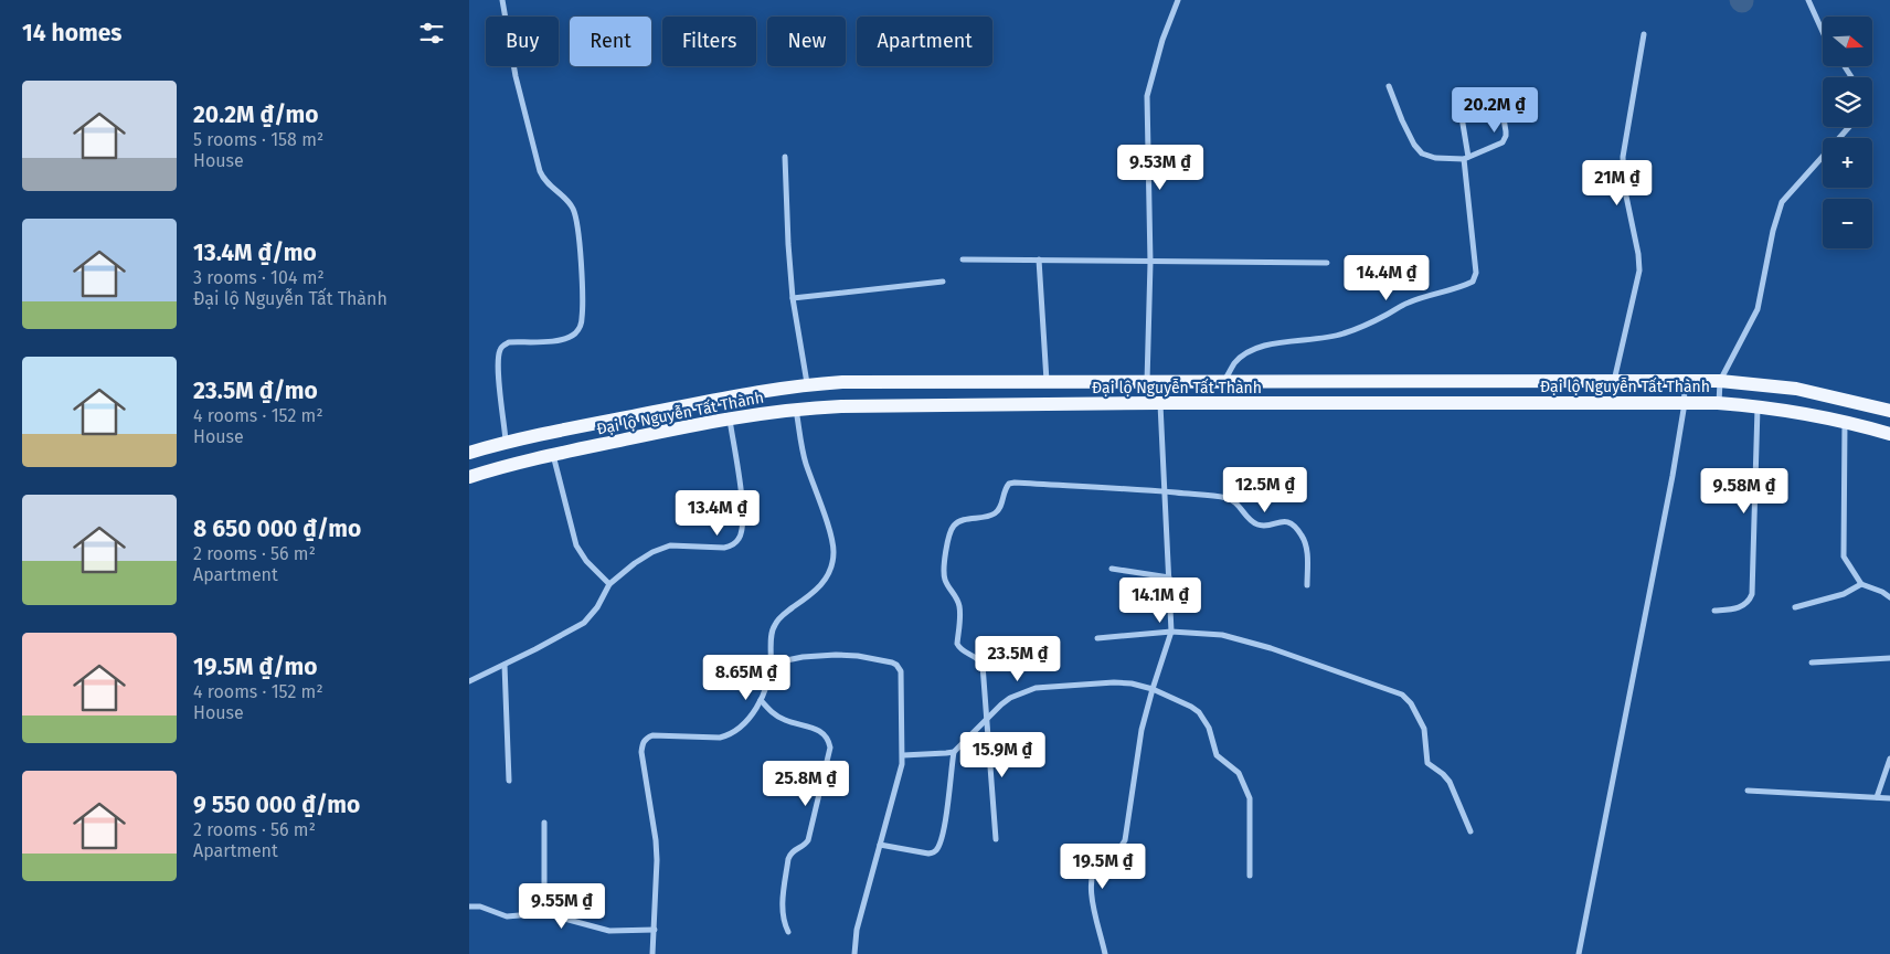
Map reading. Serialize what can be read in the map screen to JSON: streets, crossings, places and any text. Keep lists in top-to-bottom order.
{
  "streets": {
    "main road": ["Đại lộ Nguyễn Tất Thành"]
  },
  "north": "right",
  "page": {
    "heading": "14 homes",
    "map_buttons": ["+", "−"],
    "chip": [
      "Buy",
      "Rent",
      "Filters",
      "New",
      "Apartment"
    ],
    "list": [
      {
        "name": "20.2M ₫/mo",
        "note": "5 rooms · 158 m² · House"
      },
      {
        "name": "13.4M ₫/mo",
        "note": "3 rooms · 104 m² · Đại lộ Nguyễn Tất Thành"
      },
      {
        "name": "23.5M ₫/mo",
        "note": "4 rooms · 152 m² · House"
      },
      {
        "name": "8 650 000 ₫/mo",
        "note": "2 rooms · 56 m² · Apartment"
      },
      {
        "name": "19.5M ₫/mo",
        "note": "4 rooms · 152 m² · House"
      },
      {
        "name": "9 550 000 ₫/mo",
        "note": "2 rooms · 56 m² · Apartment"
      }
    ],
    "price": [
      "20.2M ₫",
      "9.53M ₫",
      "21M ₫",
      "14.4M ₫",
      "12.5M ₫",
      "9.58M ₫",
      "13.4M ₫",
      "14.1M ₫",
      "23.5M ₫",
      "8.65M ₫",
      "15.9M ₫",
      "25.8M ₫",
      "19.5M ₫",
      "9.55M ₫"
    ]
  }
}
